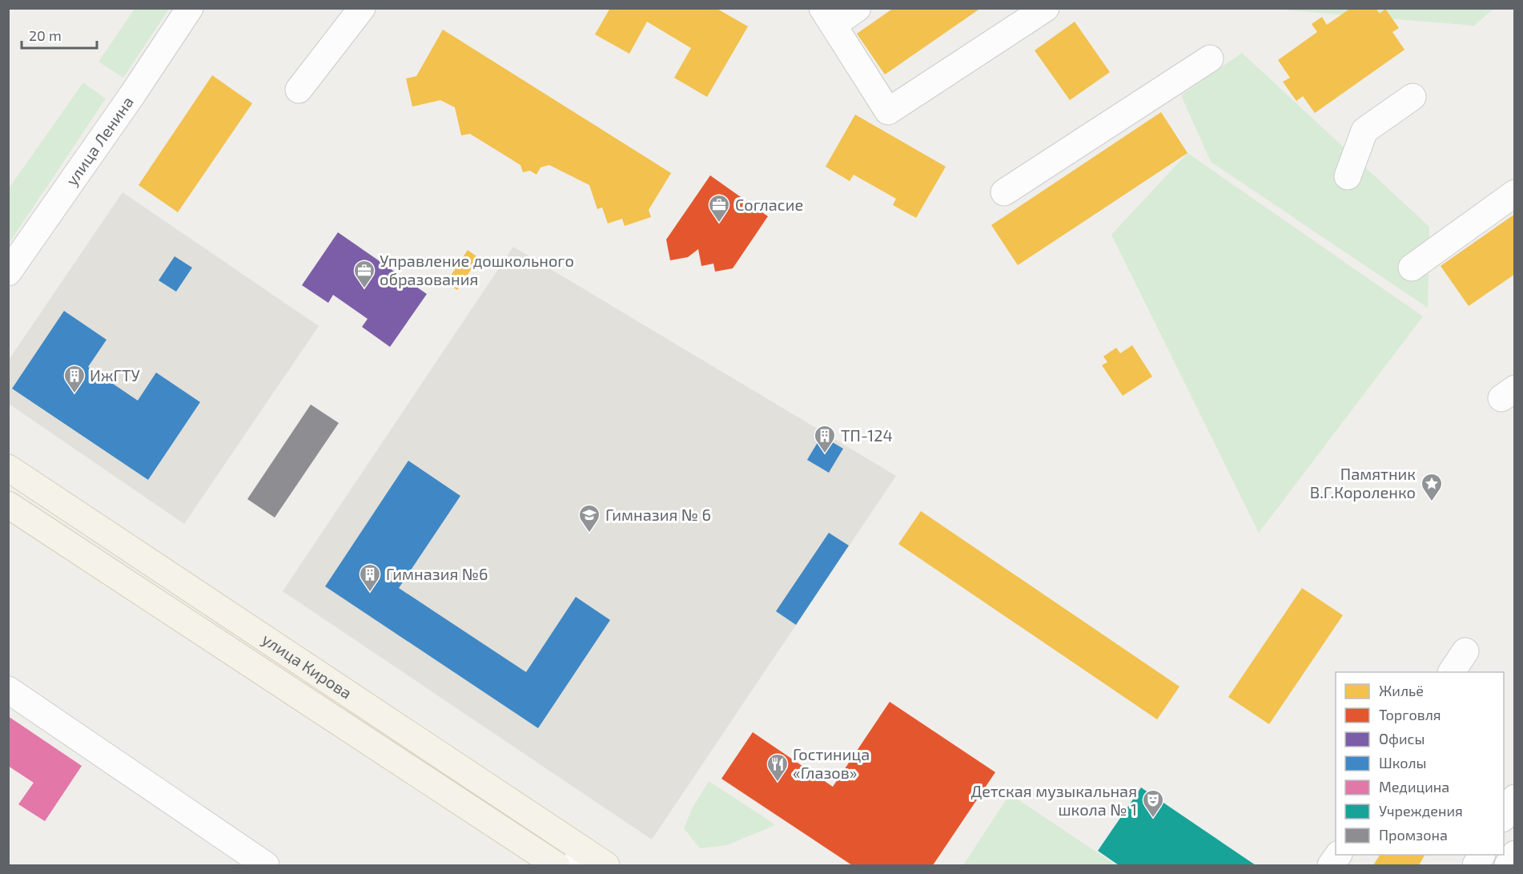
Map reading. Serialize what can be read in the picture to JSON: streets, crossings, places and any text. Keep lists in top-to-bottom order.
{
  "streets": {
    "main road": ["улица Кирова"],
    "street": ["улица Ленина"]
  },
  "places": {
    "office": ["Согласие", "Управление дошкольного образования"],
    "building": ["ИжГТУ", "ТП-124", "Гимназия №6"],
    "place": ["Памятник В.Г.Короленко"],
    "school or university": ["Гимназия № 6"],
    "restaurant": ["Гостиница «Глазов»"],
    "theatre": ["Детская музыкальная школа № 1"]
  },
  "legend": [
    "Жильё",
    "Торговля",
    "Офисы",
    "Школы",
    "Медицина",
    "Учреждения",
    "Промзона"
  ],
  "scale_bar": "20 m"
}
